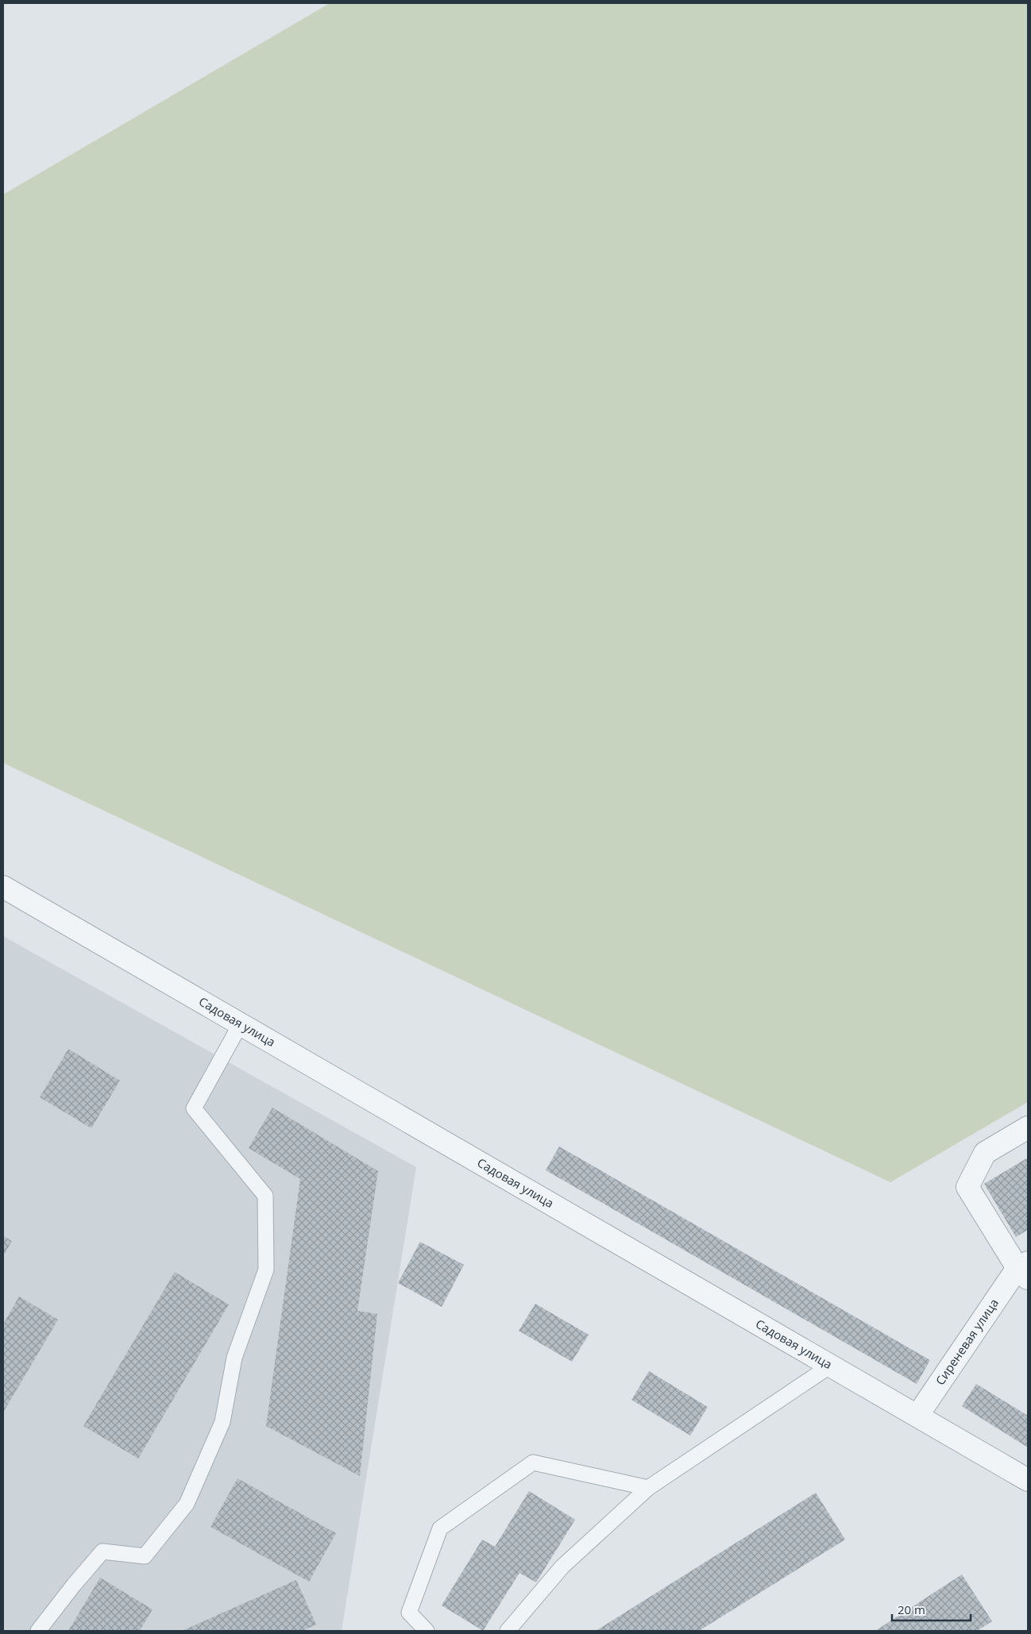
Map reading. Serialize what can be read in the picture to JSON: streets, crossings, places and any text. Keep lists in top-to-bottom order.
{
  "streets": {
    "street": ["Садовая улица", "Сиреневая улица"]
  },
  "crossings": [
    ["Садовая улица", "Сиреневая улица"]
  ],
  "scale_bar": "20 m"
}
